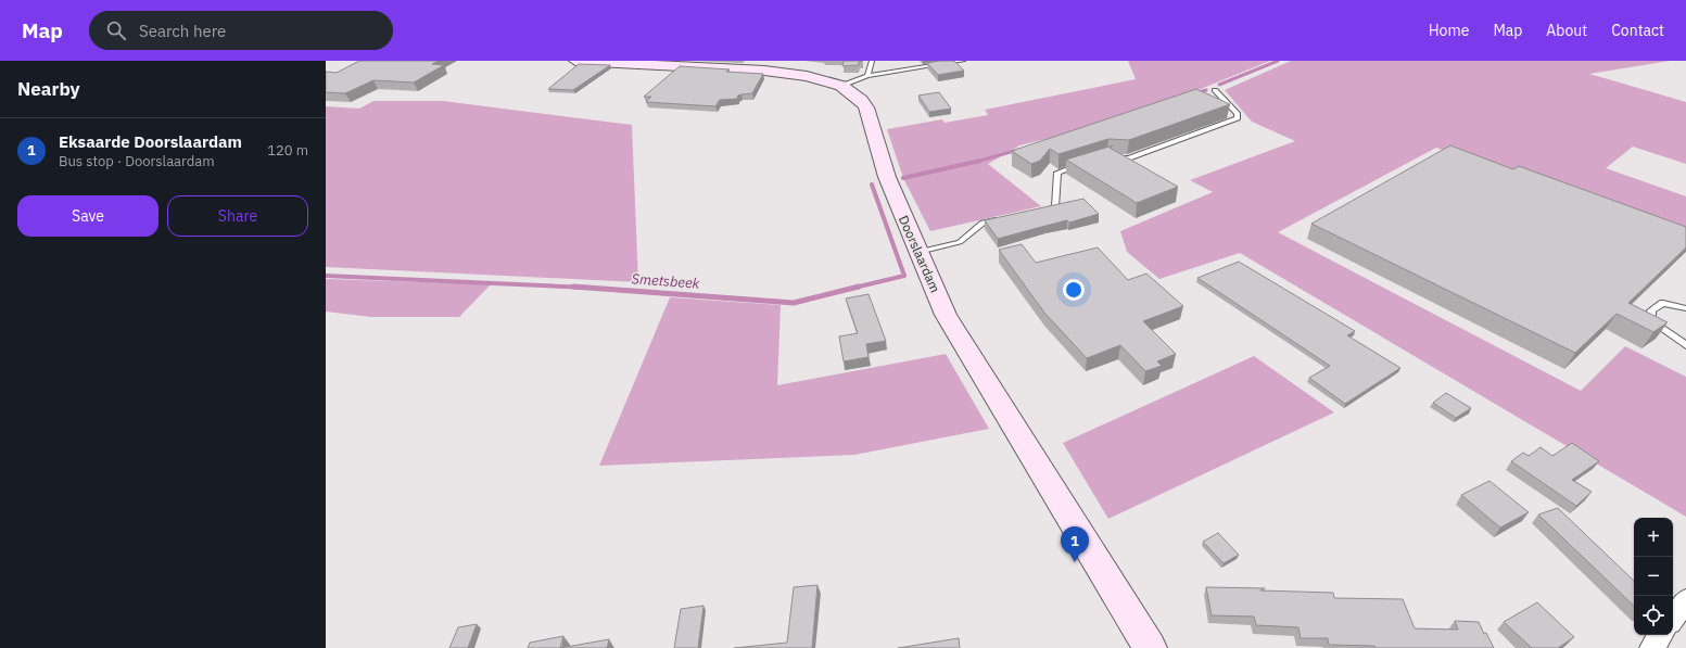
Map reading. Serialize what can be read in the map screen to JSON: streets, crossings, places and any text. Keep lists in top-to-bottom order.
{
  "streets": {
    "street": ["Doorslaardam"]
  },
  "water": ["Smetsbeek"],
  "page": {
    "header": "Map",
    "search": "Search here",
    "nav": [
      "Home",
      "Map",
      "About",
      "Contact"
    ],
    "heading": "Nearby",
    "list": [
      {
        "mark": "1",
        "name": "Eksaarde Doorslaardam",
        "note": "Bus stop · Doorslaardam",
        "value": "120 m"
      }
    ],
    "buttons": ["Save", "Share"],
    "map_buttons": ["+", "−"],
    "pins": "1"
  }
}
